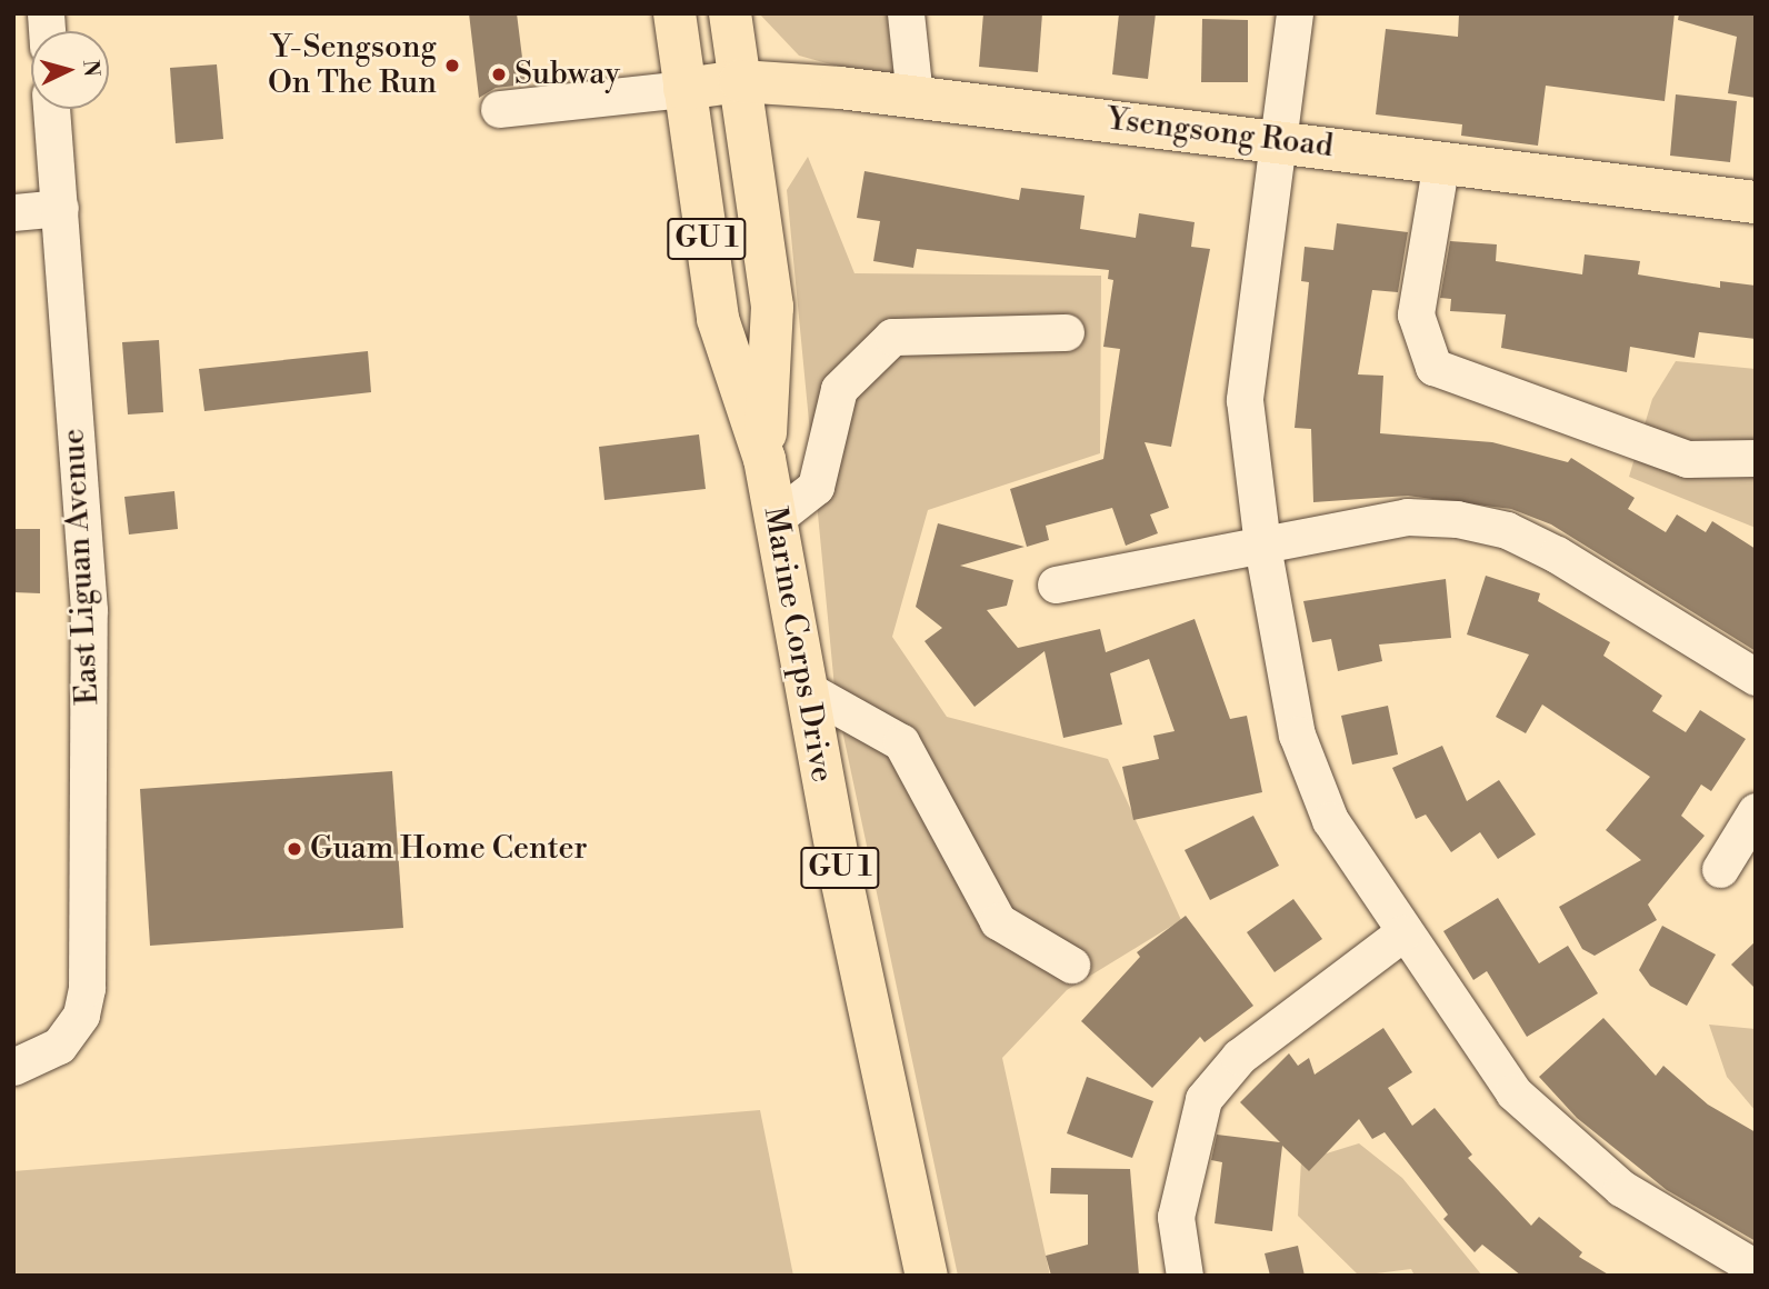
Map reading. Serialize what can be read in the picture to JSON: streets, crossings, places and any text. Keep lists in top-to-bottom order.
{
  "streets": {
    "main road": ["Ysengsong Road", "GU 1", "Marine Corps Drive"],
    "street": ["East Liguan Avenue"]
  },
  "crossings": [
    ["Ysengsong Road", "GU 1"],
    ["Ysengsong Road", "Marine Corps Drive"],
    ["GU 1", "Marine Corps Drive"]
  ],
  "places": ["Y-Sengsong On The Run", "Subway", "Guam Home Center"],
  "north": "right"
}
